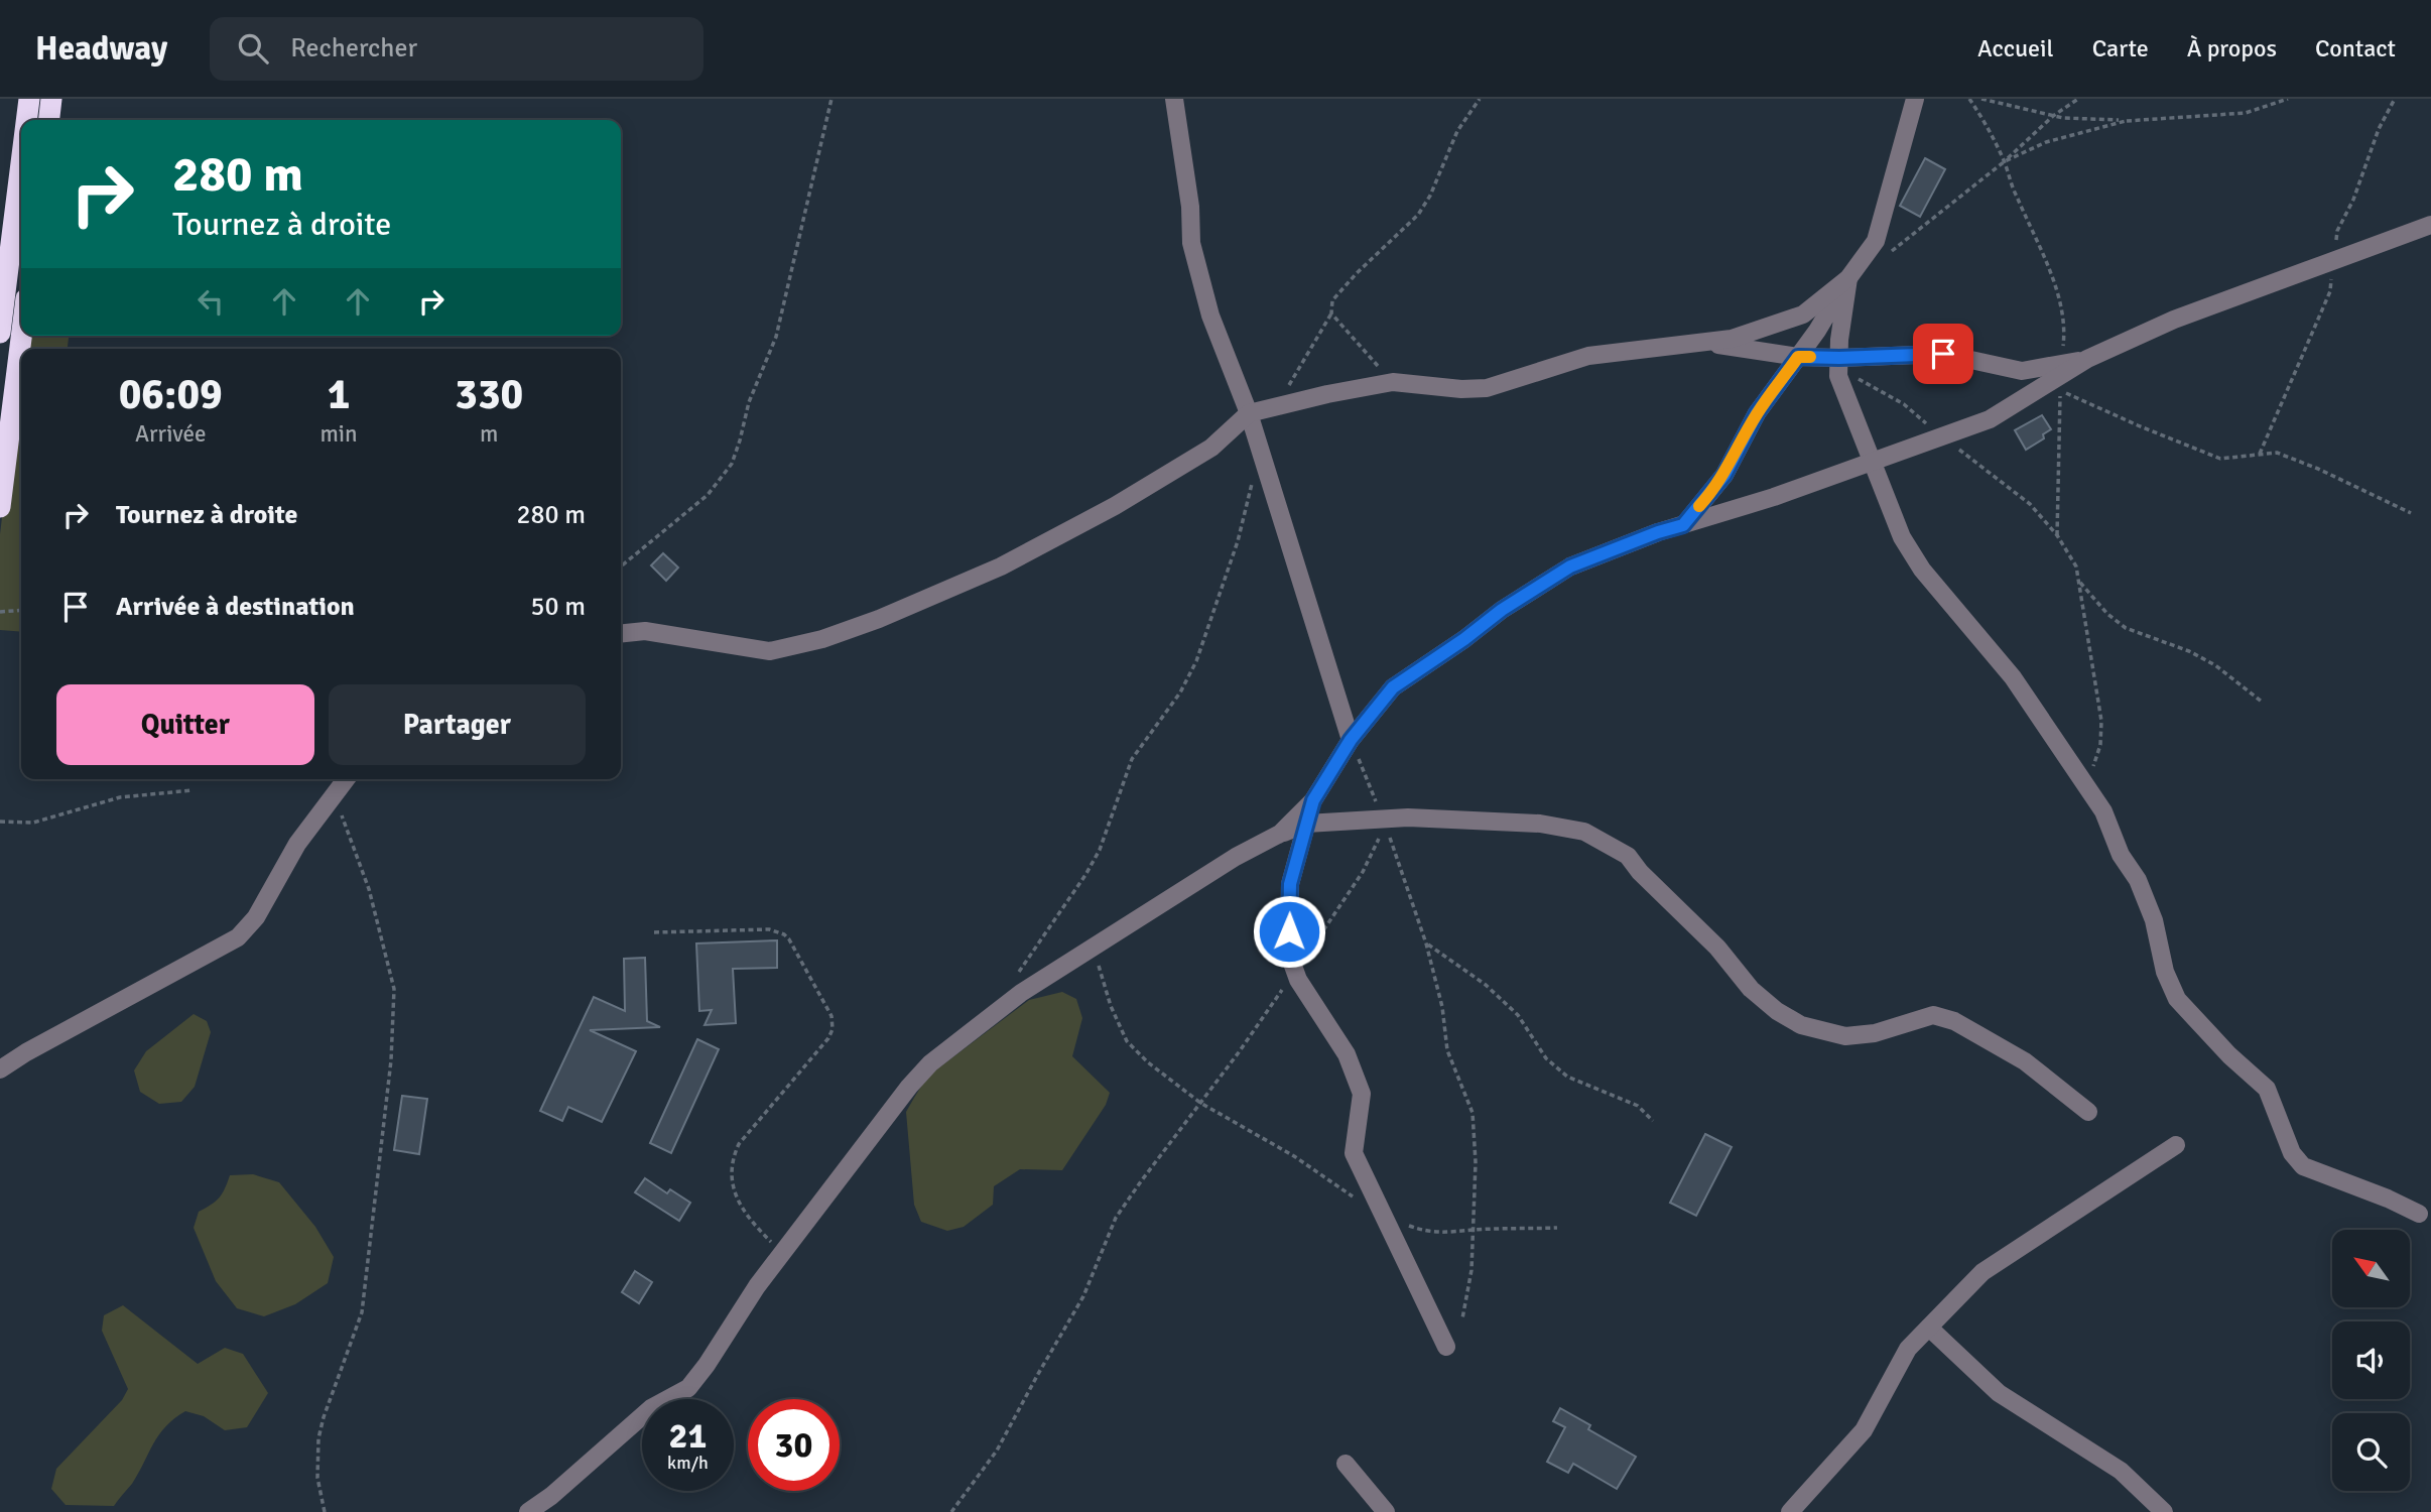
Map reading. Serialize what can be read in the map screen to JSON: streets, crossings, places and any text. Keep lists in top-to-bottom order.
{
  "north": "top left",
  "page": {
    "header": "Headway",
    "search": "Rechercher",
    "nav": [
      "Accueil",
      "Carte",
      "À propos",
      "Contact"
    ],
    "turn": ["280 m", "Tournez à droite"],
    "eta": [
      "06:09",
      "Arrivée",
      "1",
      "min",
      "330",
      "m"
    ],
    "list": [
      {
        "name": "Tournez à droite",
        "value": "280 m"
      },
      {
        "name": "Arrivée à destination",
        "value": "50 m"
      }
    ],
    "buttons": ["Quitter", "Partager"],
    "speed": "21 km/h",
    "limit": "30"
  }
}
